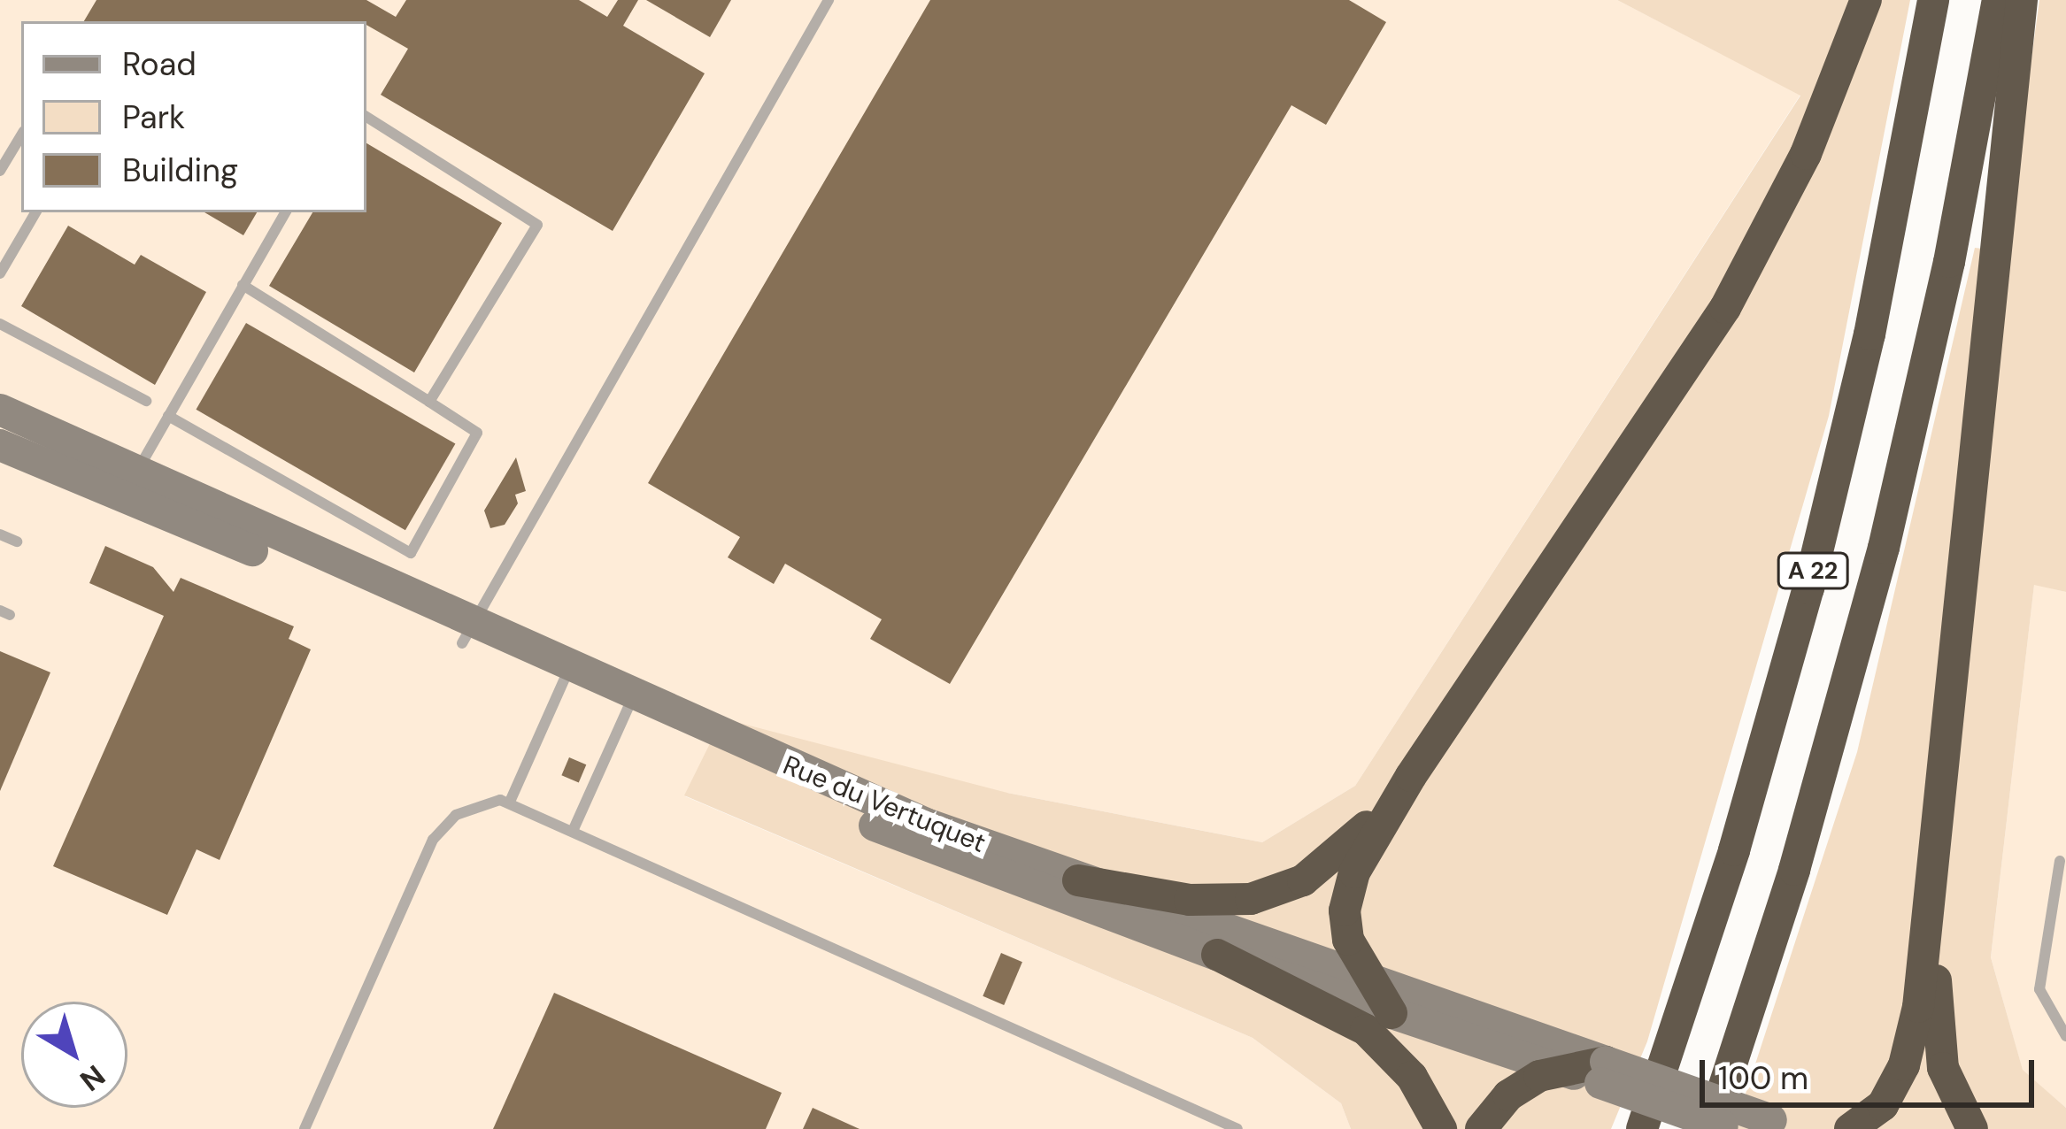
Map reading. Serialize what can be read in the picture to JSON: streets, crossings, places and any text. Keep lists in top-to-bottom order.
{
  "streets": {
    "highway": ["A 22"],
    "street": ["Rue du Vertuquet"]
  },
  "legend": ["Road", "Park", "Building"],
  "scale_bar": "100 m",
  "north": "bottom right"
}
